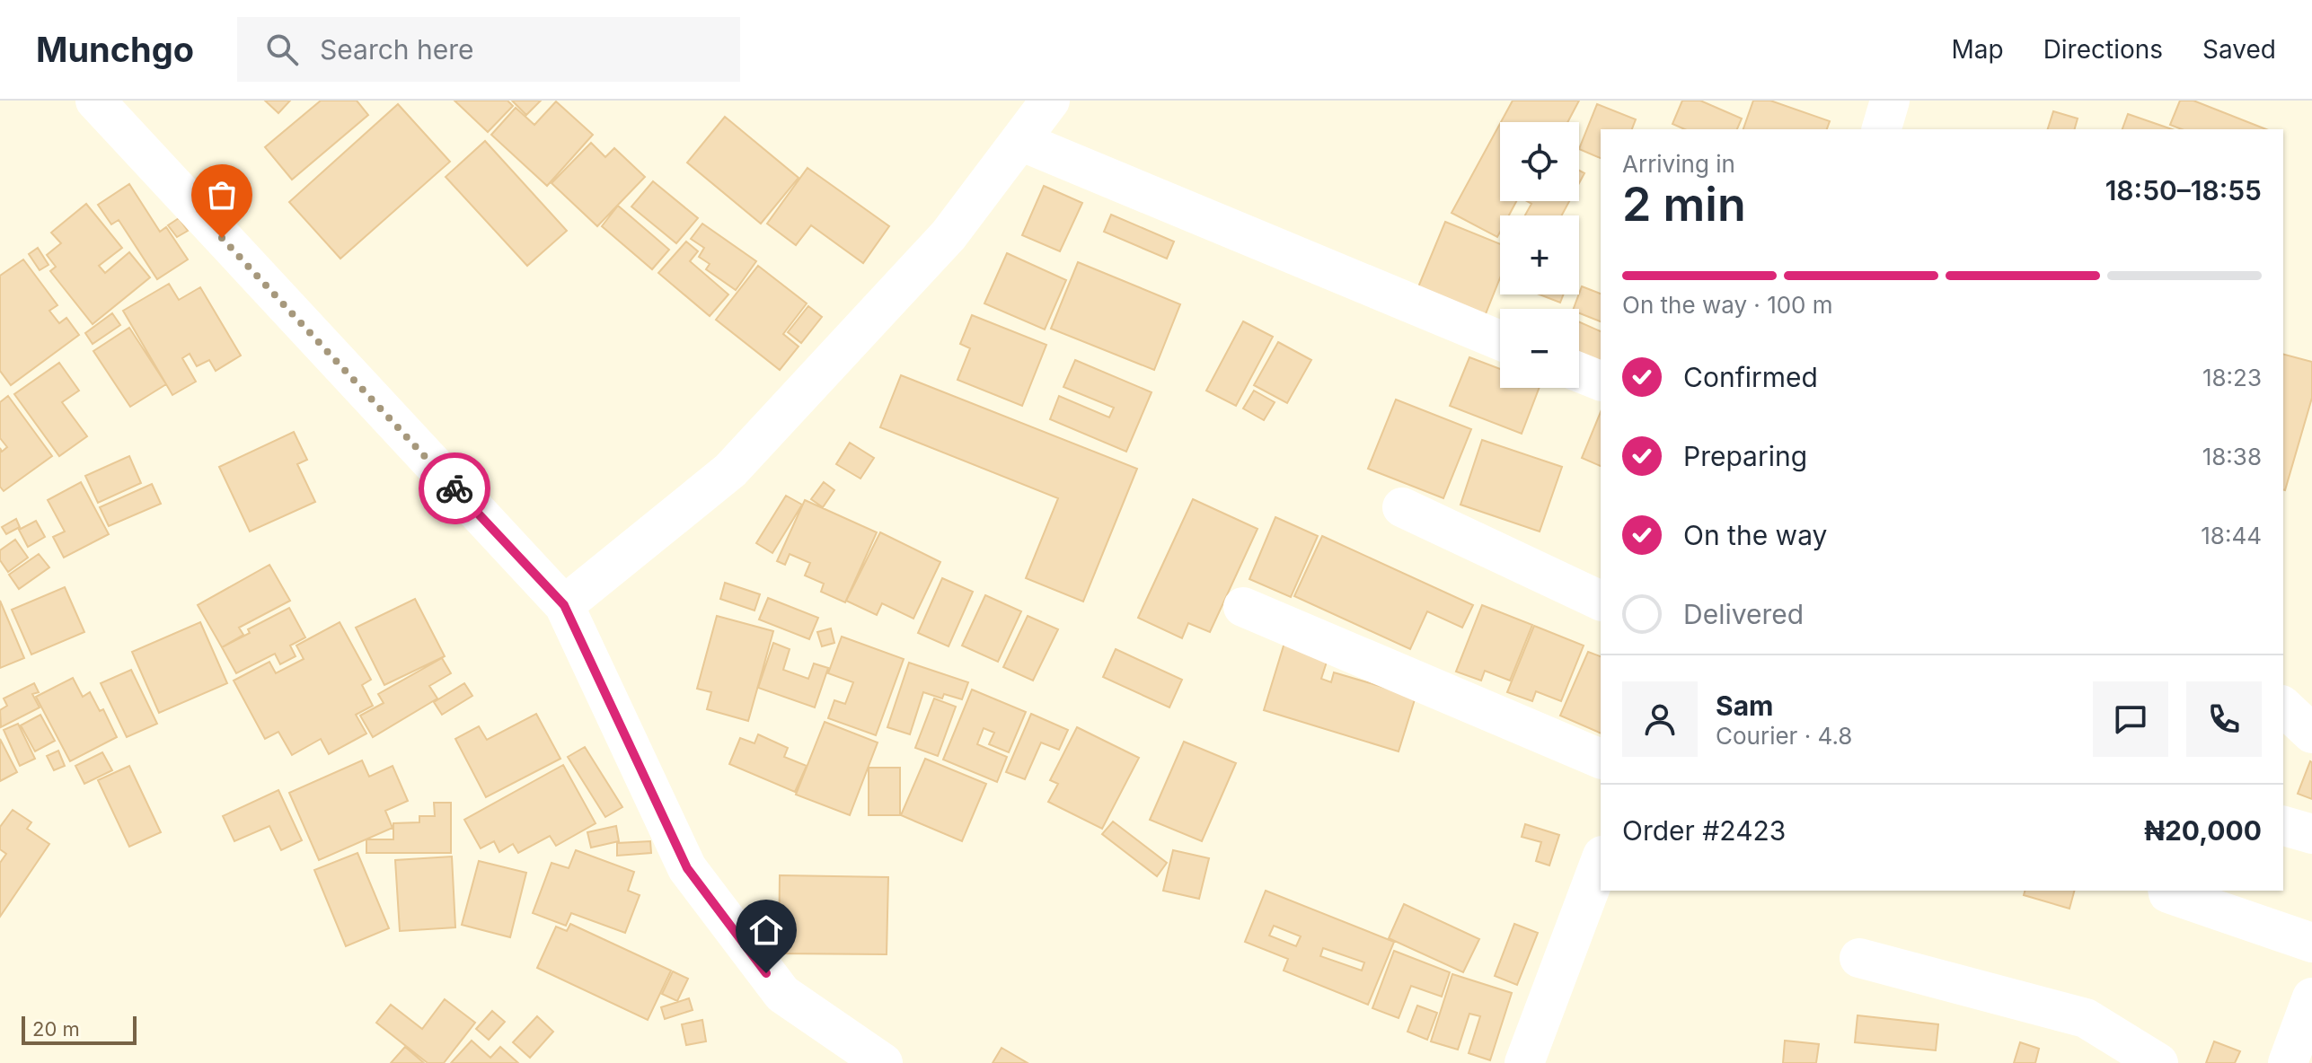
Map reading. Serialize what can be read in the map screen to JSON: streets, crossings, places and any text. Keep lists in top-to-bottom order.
{
  "scale_bar": "20 m",
  "page": {
    "header": "Munchgo",
    "search": "Search here",
    "nav": ["Map", "Directions", "Saved"],
    "map_buttons": ["+", "−"],
    "heading": ["2 min", "Arriving in", "18:50–18:55"],
    "panel": [
      "Sam",
      "Courier · 4.8",
      "Order #2423",
      "₦20,000"
    ],
    "bar": "On the way · 100 m",
    "list": [
      ["Confirmed", "18:23"],
      ["Preparing", "18:38"],
      ["On the way", "18:44"],
      "Delivered"
    ],
    "scale": "20 m"
  }
}
